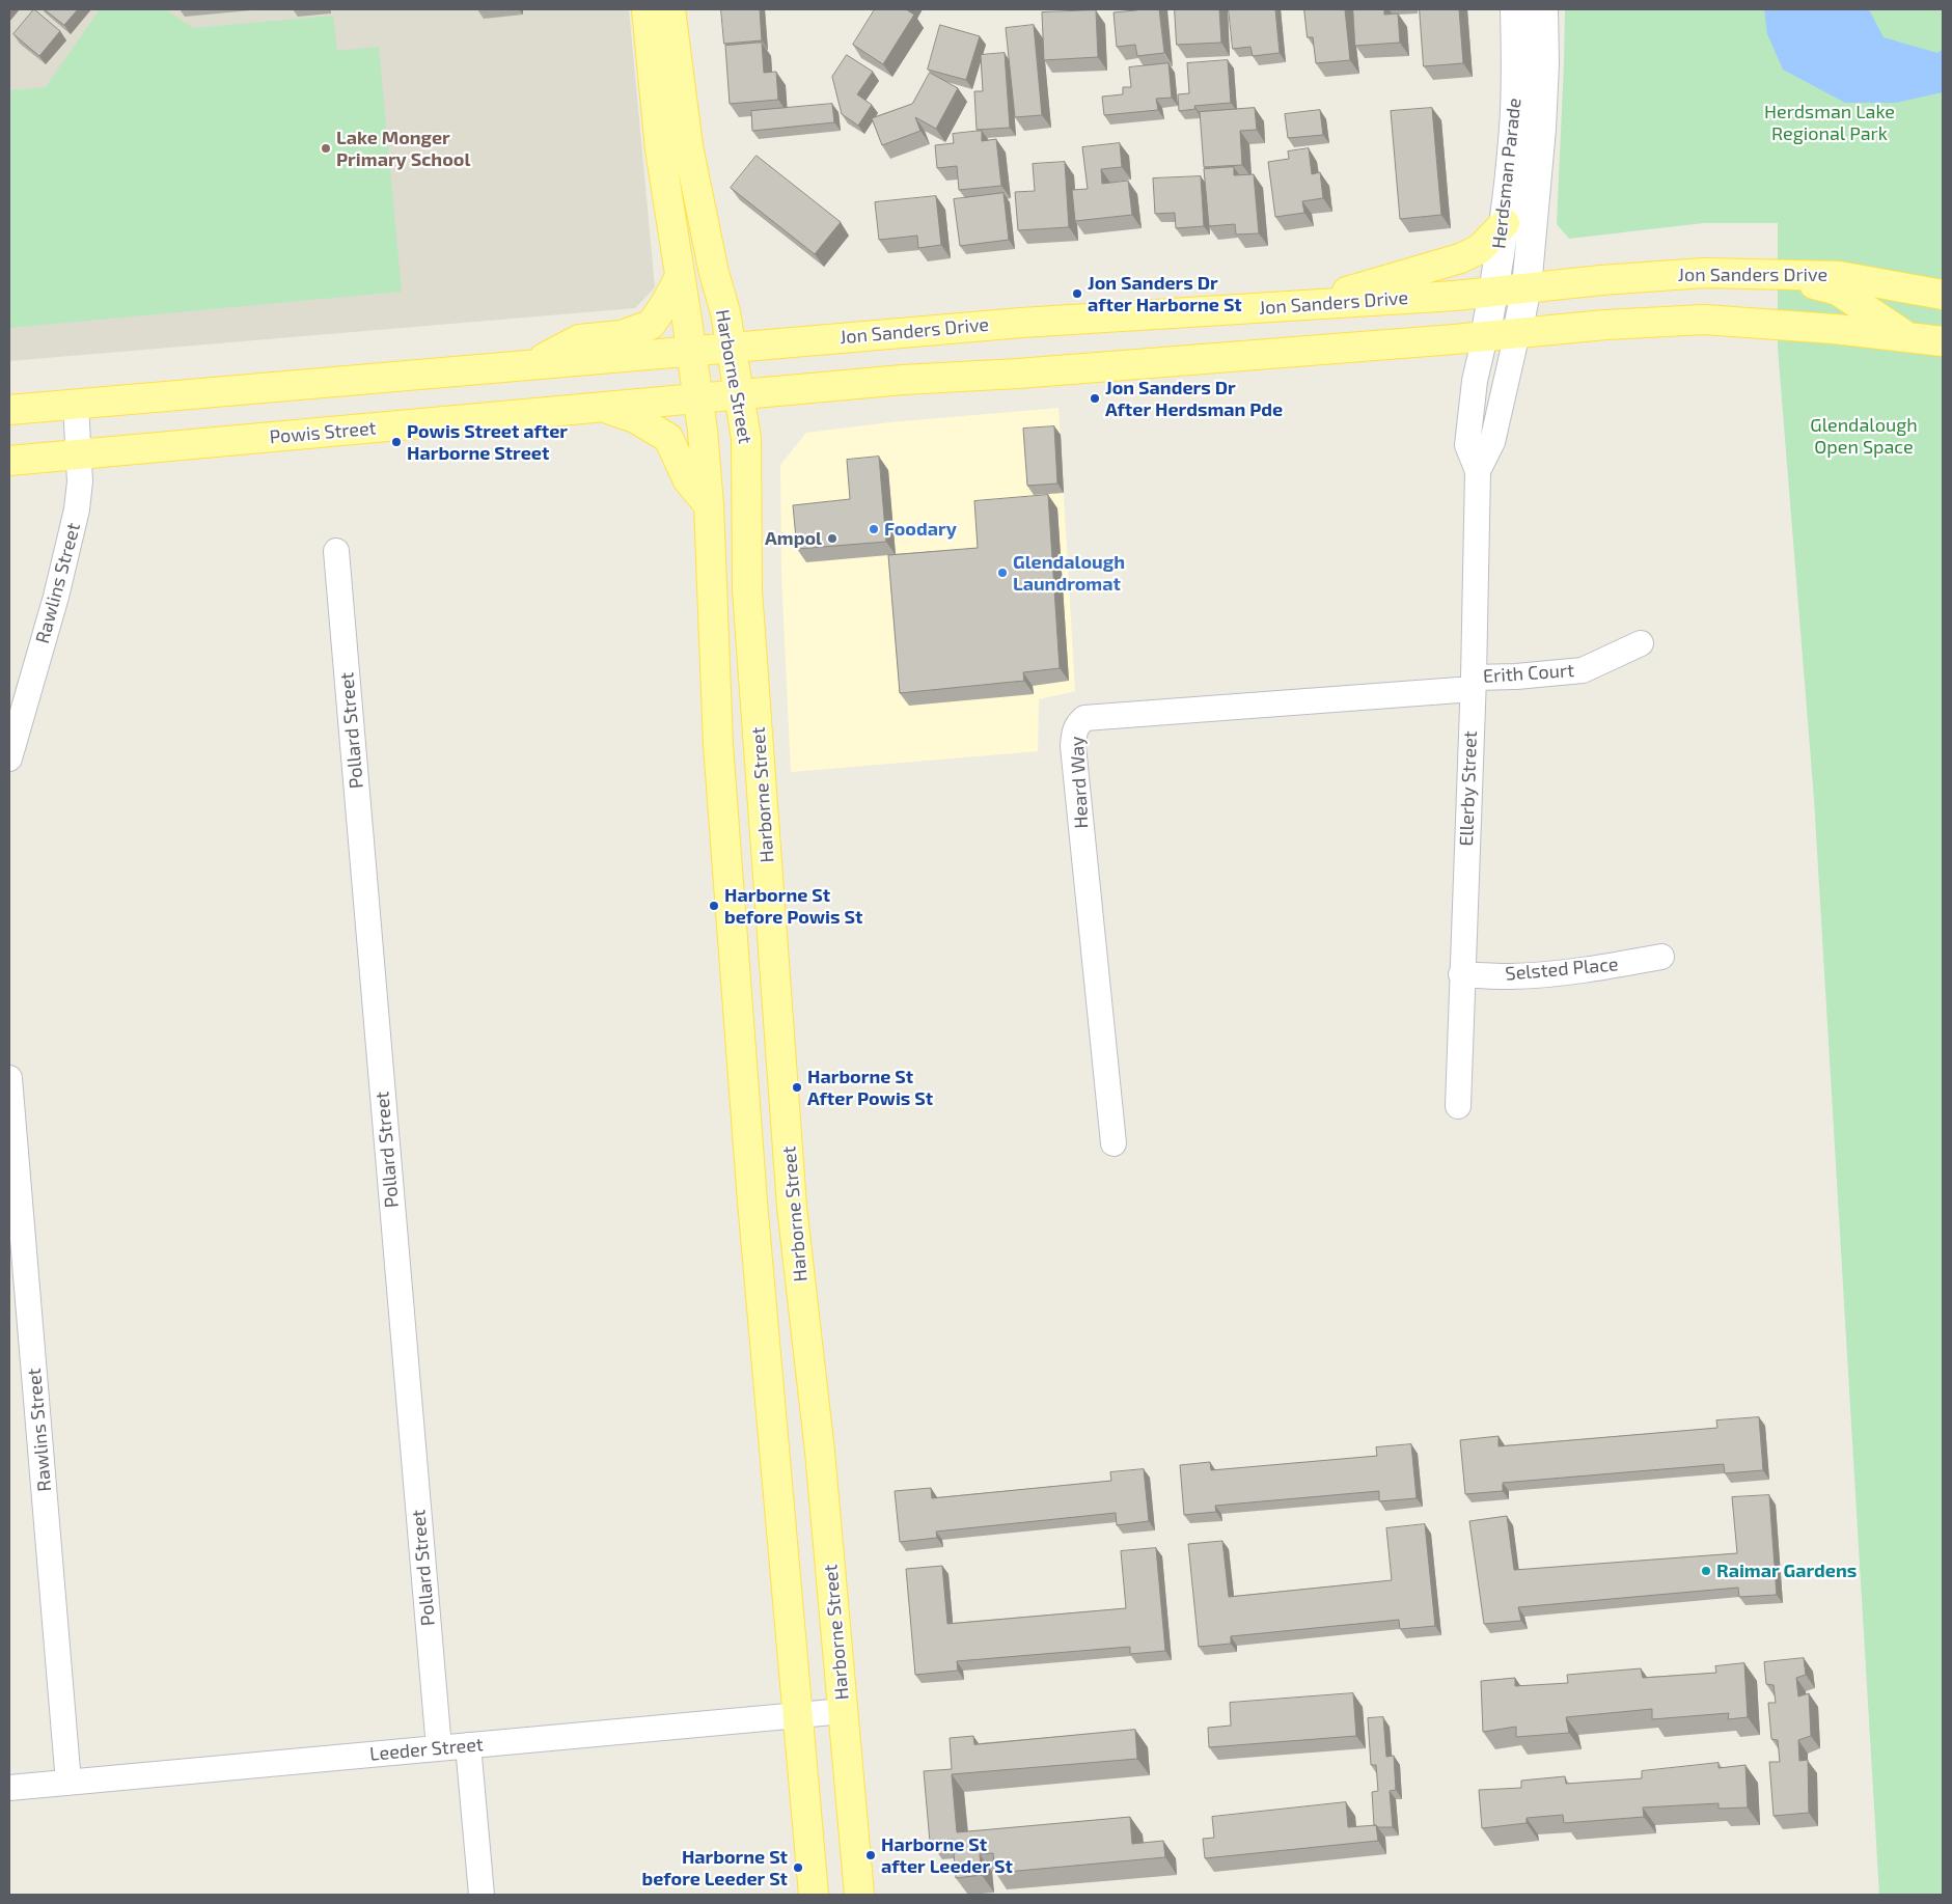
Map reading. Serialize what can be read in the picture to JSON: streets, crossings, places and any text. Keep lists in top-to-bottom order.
{
  "streets": {
    "main road": [
      "Herdsman Parade",
      "Jon Sanders Drive",
      "Harborne Street",
      "Powis Street"
    ],
    "street": [
      "Rawlins Street",
      "Erith Court",
      "Pollard Street",
      "Heard Way",
      "Ellerby Street",
      "Selsted Place",
      "Leeder Street"
    ]
  },
  "crossings": [
    ["Herdsman Parade", "Jon Sanders Drive"],
    ["Herdsman Parade", "Ellerby Street"],
    ["Jon Sanders Drive", "Harborne Street"],
    ["Harborne Street", "Powis Street"],
    ["Harborne Street", "Leeder Street"],
    ["Powis Street", "Rawlins Street"],
    ["Rawlins Street", "Leeder Street"],
    ["Erith Court", "Heard Way"],
    ["Erith Court", "Ellerby Street"],
    ["Pollard Street", "Leeder Street"],
    ["Heard Way", "Ellerby Street"],
    ["Ellerby Street", "Selsted Place"]
  ],
  "parks": ["Herdsman Lake Regional Park", "Glendalough Open Space"],
  "places": [
    "Lake Monger Primary School",
    "Jon Sanders Dr after Harborne St",
    "Jon Sanders Dr After Herdsman Pde",
    "Powis Street after Harborne Street",
    "Foodary",
    "Ampol",
    "Glendalough Laundromat",
    "Harborne St before Powis St",
    "Harborne St After Powis St",
    "Raimar Gardens",
    "Harborne St after Leeder St",
    "Harborne St before Leeder St"
  ]
}
